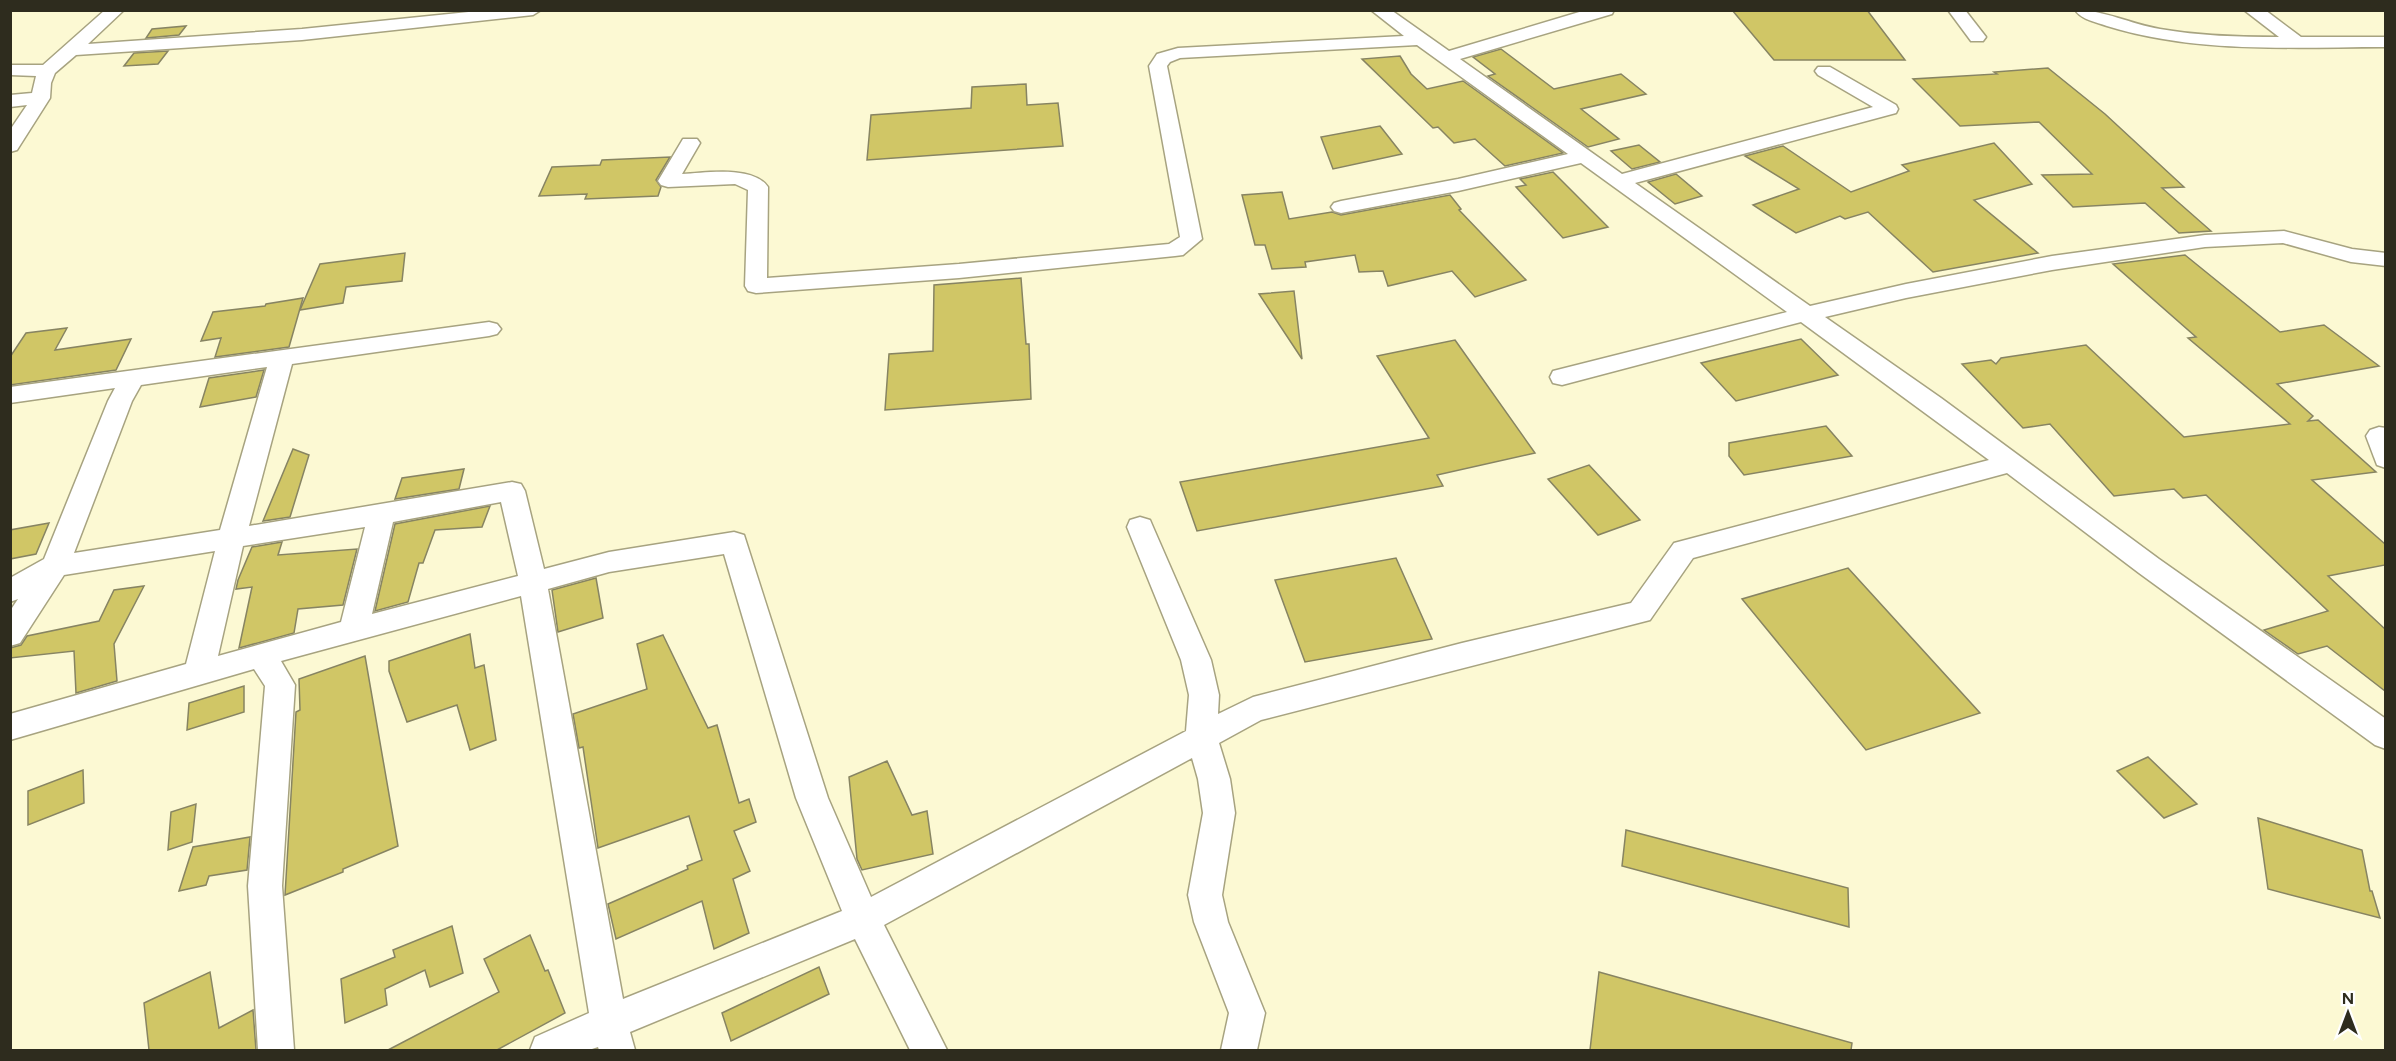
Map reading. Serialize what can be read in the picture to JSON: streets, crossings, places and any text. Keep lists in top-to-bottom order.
{
  "north": "top"
}
